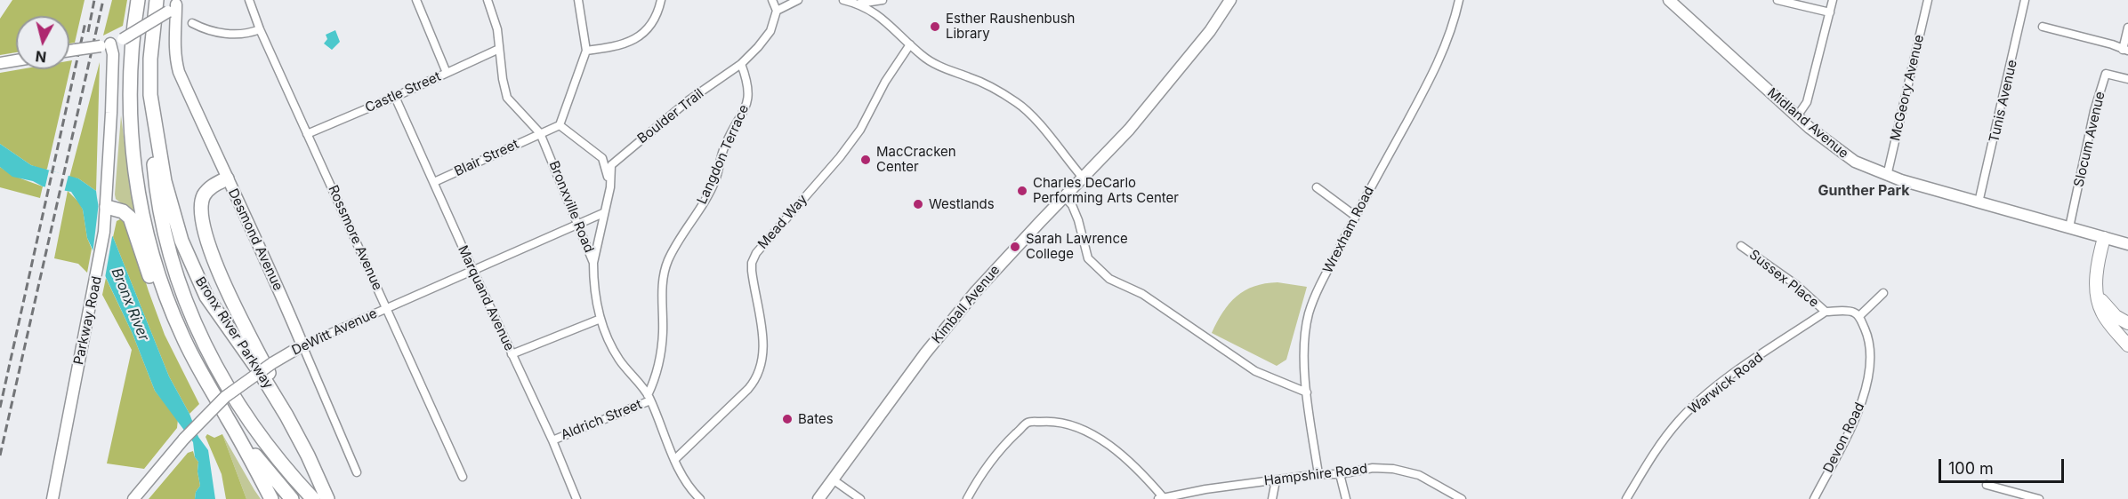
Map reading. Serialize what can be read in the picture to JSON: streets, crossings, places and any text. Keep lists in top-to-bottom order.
{
  "streets": {
    "highway": ["Bronx River Parkway"],
    "street": [
      "McGeory Avenue",
      "Castle Street",
      "Tunis Avenue",
      "Boulder Trail",
      "Midland Avenue",
      "Slocum Avenue",
      "Langdon Terrace",
      "Blair Street",
      "Bronxville Road",
      "Mead Way",
      "Wrexham Road",
      "Rossmore Avenue",
      "Desmond Avenue",
      "Sussex Place",
      "Marquand Avenue",
      "Kimball Avenue",
      "Parkway Road",
      "DeWitt Avenue",
      "Warwick Road",
      "Aldrich Street",
      "Devon Road",
      "Hampshire Road"
    ]
  },
  "crossings": [
    ["McGeory Avenue", "Midland Avenue"],
    ["Castle Street", "Bronxville Road"],
    ["Castle Street", "Rossmore Avenue"],
    ["Castle Street", "Marquand Avenue"],
    ["Tunis Avenue", "Midland Avenue"],
    ["Boulder Trail", "Langdon Terrace"],
    ["Boulder Trail", "Bronxville Road"],
    ["Midland Avenue", "Slocum Avenue"],
    ["Langdon Terrace", "Bronxville Road"],
    ["Langdon Terrace", "Aldrich Street"],
    ["Blair Street", "Bronxville Road"],
    ["Blair Street", "Marquand Avenue"],
    ["Bronxville Road", "Mead Way"],
    ["Bronxville Road", "DeWitt Avenue"],
    ["Bronxville Road", "Aldrich Street"],
    ["Wrexham Road", "Hampshire Road"],
    ["Rossmore Avenue", "DeWitt Avenue"],
    ["Desmond Avenue", "DeWitt Avenue"],
    ["Sussex Place", "Warwick Road"],
    ["Marquand Avenue", "DeWitt Avenue"],
    ["Marquand Avenue", "Aldrich Street"]
  ],
  "districts": ["Gunther Park"],
  "water": ["Bronx River"],
  "places": [
    "Esther Raushenbush Library",
    "MacCracken Center",
    "Charles DeCarlo Performing Arts Center",
    "Westlands",
    "Sarah Lawrence College",
    "Bates"
  ],
  "scale_bar": "100 m",
  "north": "bottom"
}
